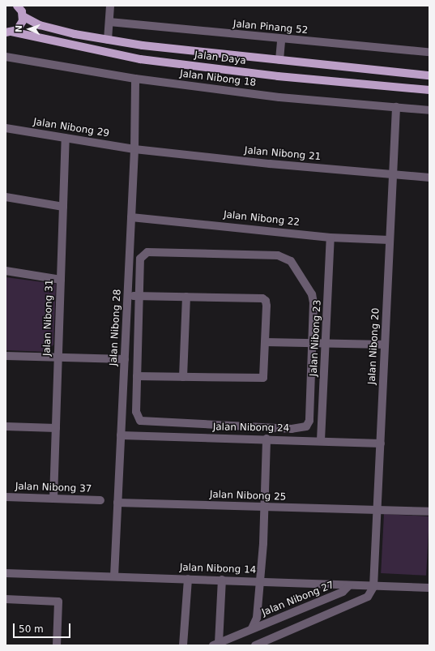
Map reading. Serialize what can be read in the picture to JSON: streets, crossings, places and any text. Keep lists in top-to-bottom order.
{
  "streets": {
    "main road": ["Jalan Daya"],
    "street": [
      "Jalan Pinang 52",
      "Jalan Nibong 18",
      "Jalan Nibong 29",
      "Jalan Nibong 21",
      "Jalan Nibong 22",
      "Jalan Nibong 31",
      "Jalan Nibong 28",
      "Jalan Nibong 23",
      "Jalan Nibong 20",
      "Jalan Nibong 24",
      "Jalan Nibong 37",
      "Jalan Nibong 25",
      "Jalan Nibong 14",
      "Jalan Nibong 27"
    ]
  },
  "crossings": [
    ["Jalan Nibong 18", "Jalan Nibong 28"],
    ["Jalan Nibong 18", "Jalan Nibong 20"],
    ["Jalan Nibong 29", "Jalan Nibong 21"],
    ["Jalan Nibong 29", "Jalan Nibong 31"],
    ["Jalan Nibong 29", "Jalan Nibong 28"],
    ["Jalan Nibong 21", "Jalan Nibong 28"],
    ["Jalan Nibong 21", "Jalan Nibong 20"],
    ["Jalan Nibong 22", "Jalan Nibong 28"],
    ["Jalan Nibong 22", "Jalan Nibong 23"],
    ["Jalan Nibong 22", "Jalan Nibong 20"],
    ["Jalan Nibong 31", "Jalan Nibong 37"],
    ["Jalan Nibong 28", "Jalan Nibong 24"],
    ["Jalan Nibong 28", "Jalan Nibong 25"],
    ["Jalan Nibong 28", "Jalan Nibong 14"],
    ["Jalan Nibong 23", "Jalan Nibong 24"],
    ["Jalan Nibong 20", "Jalan Nibong 24"],
    ["Jalan Nibong 20", "Jalan Nibong 25"],
    ["Jalan Nibong 20", "Jalan Nibong 14"],
    ["Jalan Nibong 14", "Jalan Nibong 27"]
  ],
  "scale_bar": "50 m",
  "north": "left"
}
